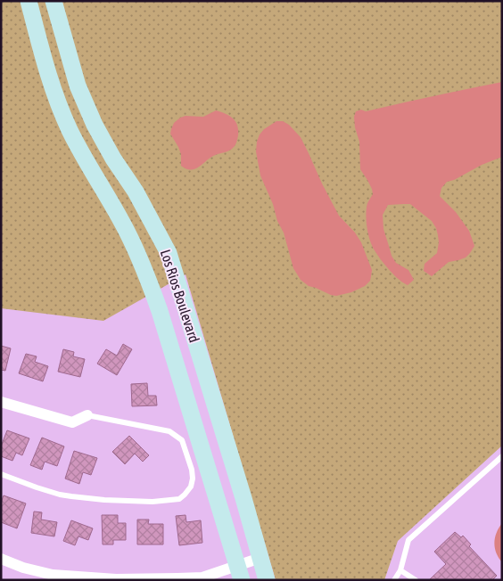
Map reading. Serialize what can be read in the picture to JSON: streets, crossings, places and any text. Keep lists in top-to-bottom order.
{
  "streets": {
    "main road": ["Los Rios Boulevard"]
  }
}
